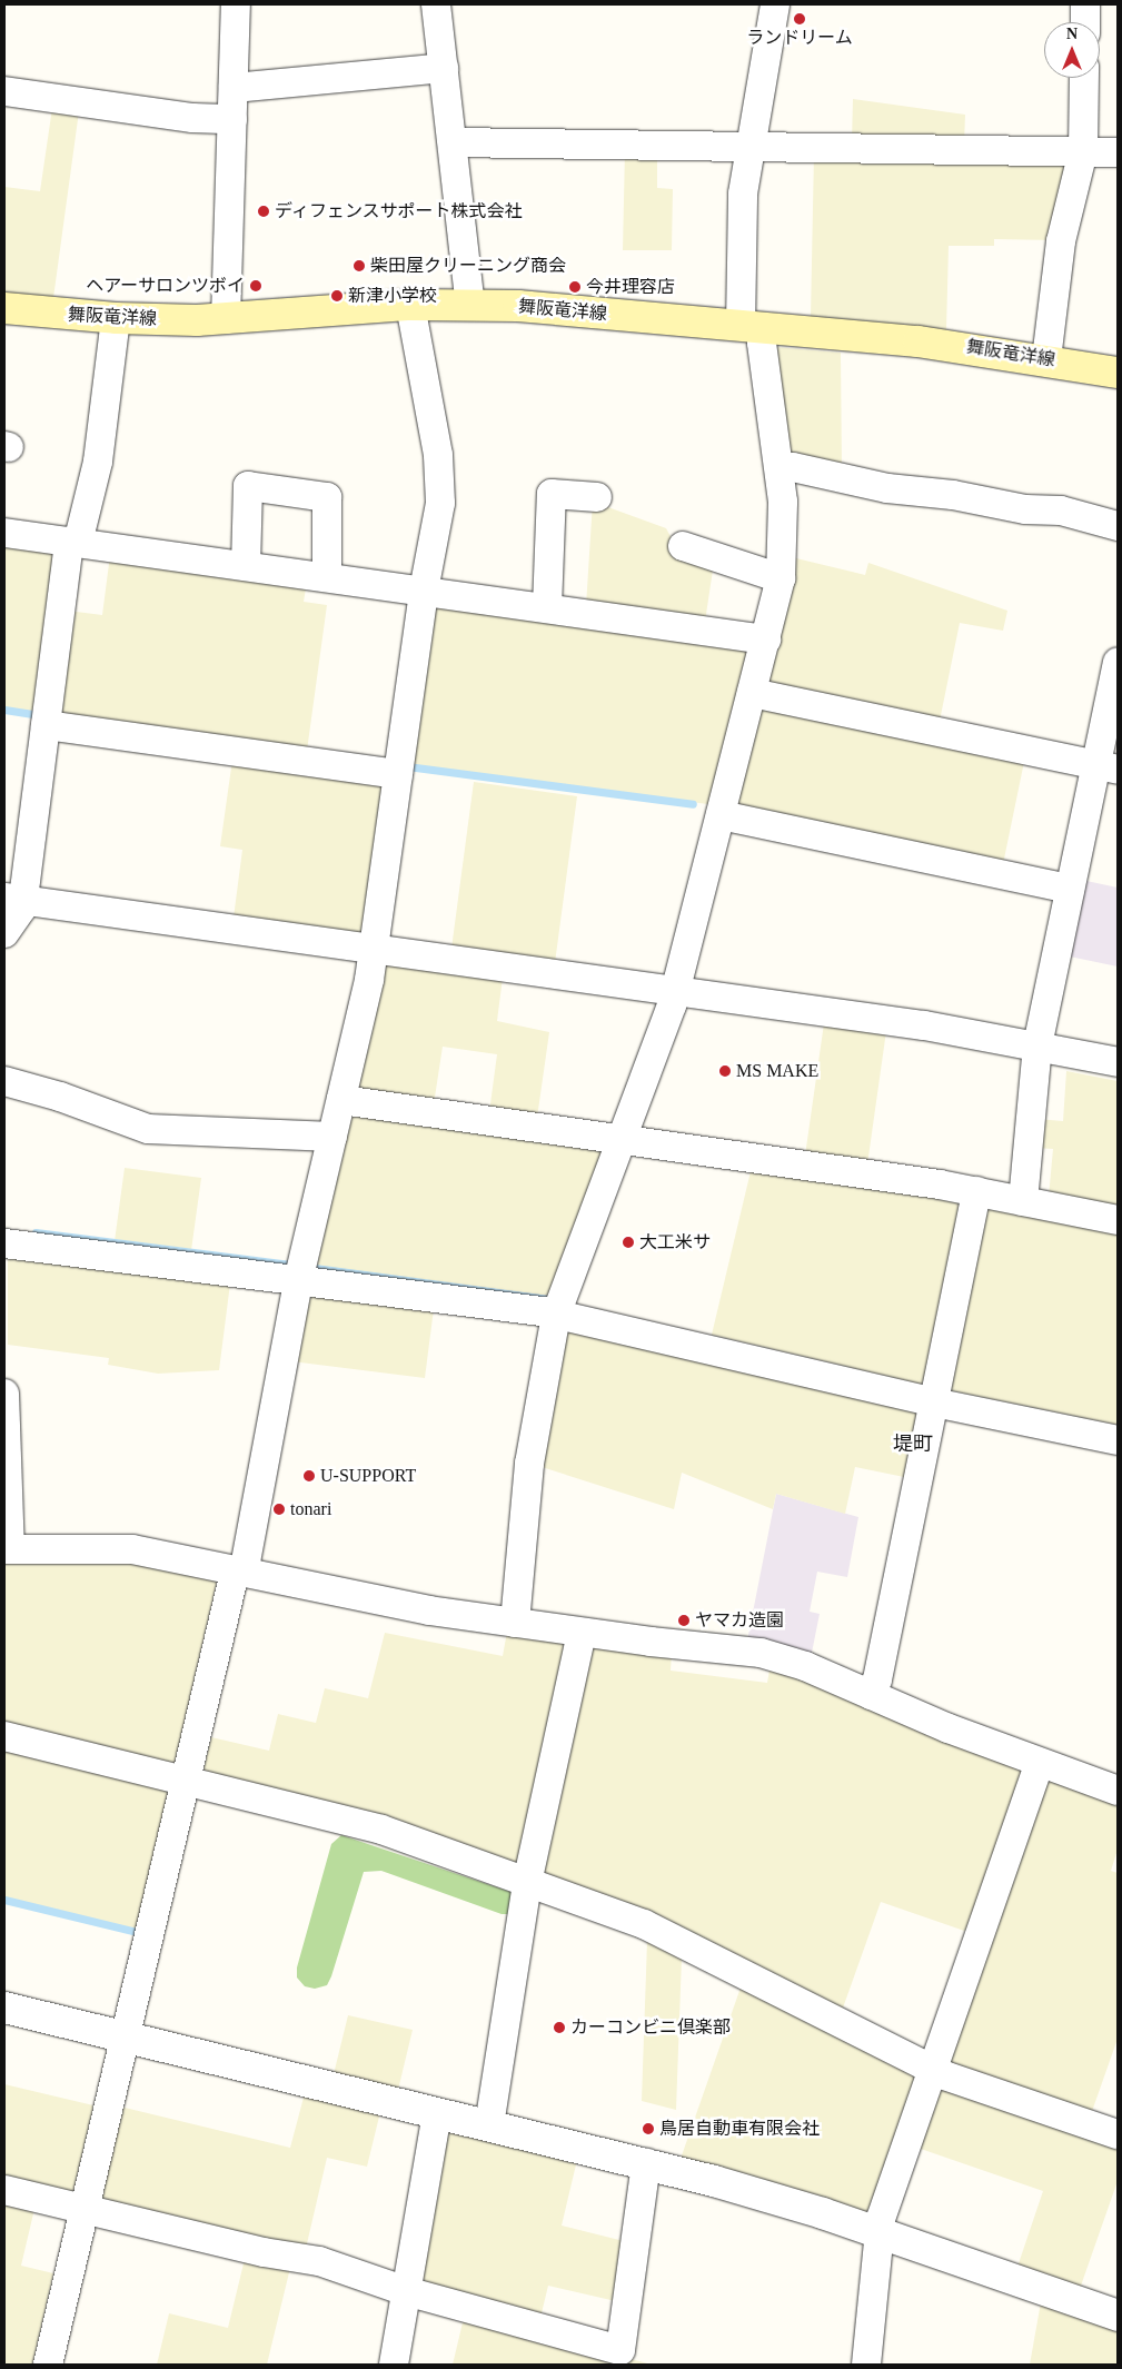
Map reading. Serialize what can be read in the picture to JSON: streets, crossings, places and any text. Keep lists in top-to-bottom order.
{
  "streets": {
    "main road": ["舞阪竜洋線"]
  },
  "districts": ["堤町"],
  "places": [
    "ランドリーム",
    "ディフェンスサポート株式会社",
    "柴田屋クリーニング商会",
    "ヘアーサロンツボイ",
    "今井理容店",
    "新津小学校",
    "MS MAKE",
    "大工米サ",
    "U-SUPPORT",
    "tonari",
    "ヤマカ造園",
    "カーコンビニ倶楽部",
    "鳥居自動車有限会社"
  ],
  "north": "top"
}
